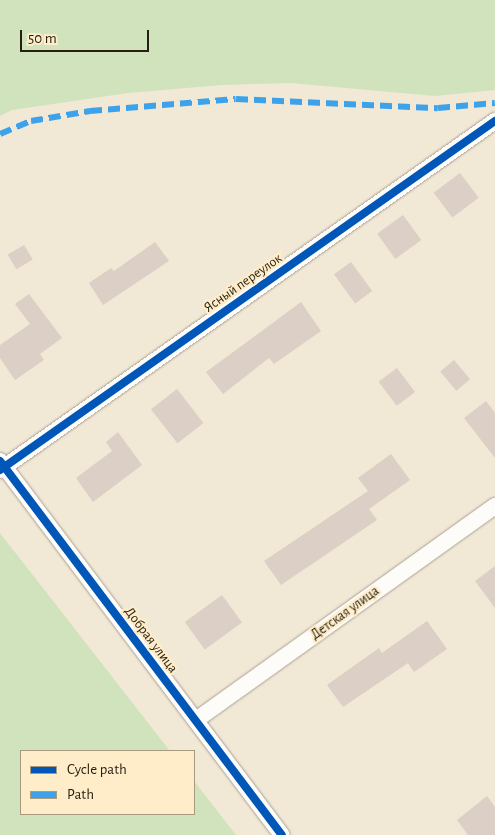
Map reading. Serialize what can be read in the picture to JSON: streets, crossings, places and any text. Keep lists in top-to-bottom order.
{
  "streets": {
    "street": ["Ясный переулок", "Детская улица", "Добрая улица"]
  },
  "crossings": [
    ["Ясный переулок", "Добрая улица"],
    ["Детская улица", "Добрая улица"]
  ],
  "legend": ["Cycle path", "Path"],
  "scale_bar": "50 m"
}
